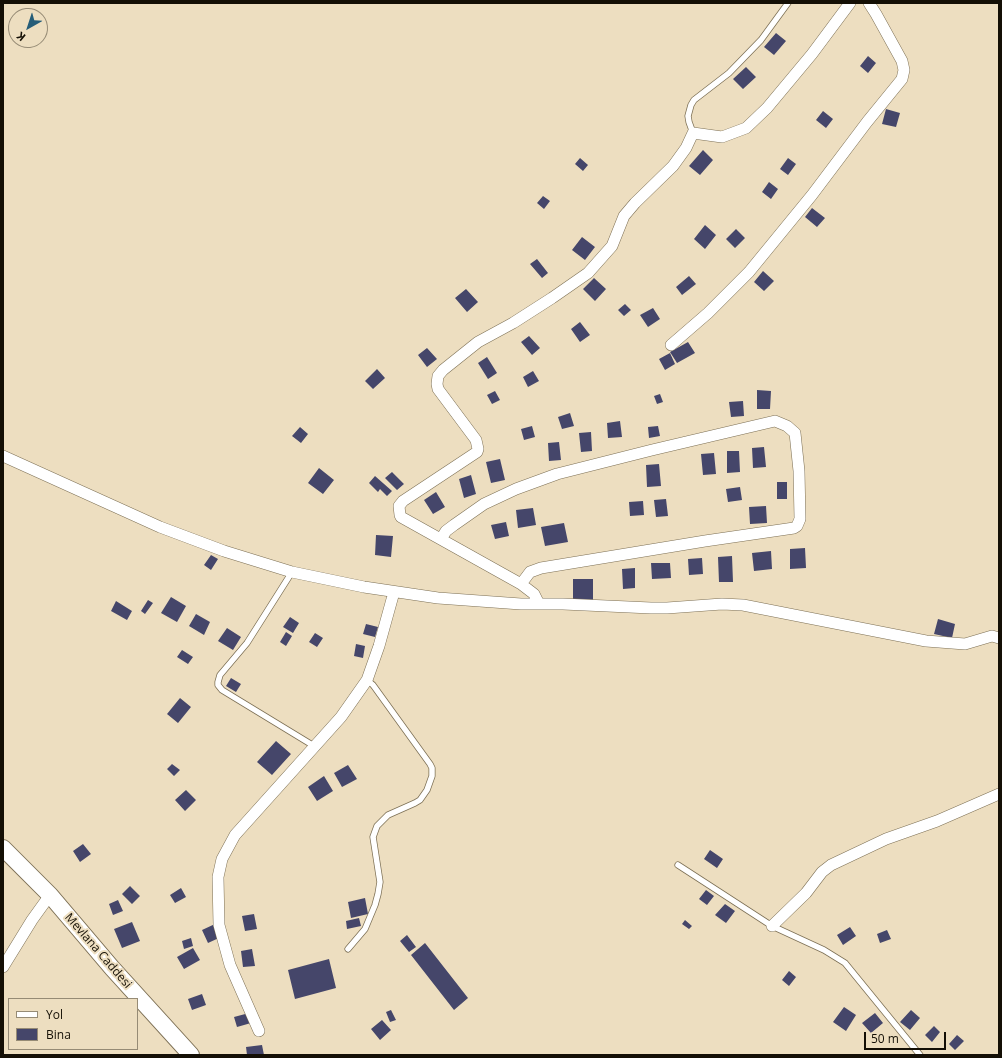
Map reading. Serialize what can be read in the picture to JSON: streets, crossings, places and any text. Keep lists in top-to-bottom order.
{
  "streets": {
    "street": ["Mevlana Caddesi"]
  },
  "legend": ["Yol", "Bina"],
  "scale_bar": "50 m",
  "north": "bottom left"
}
